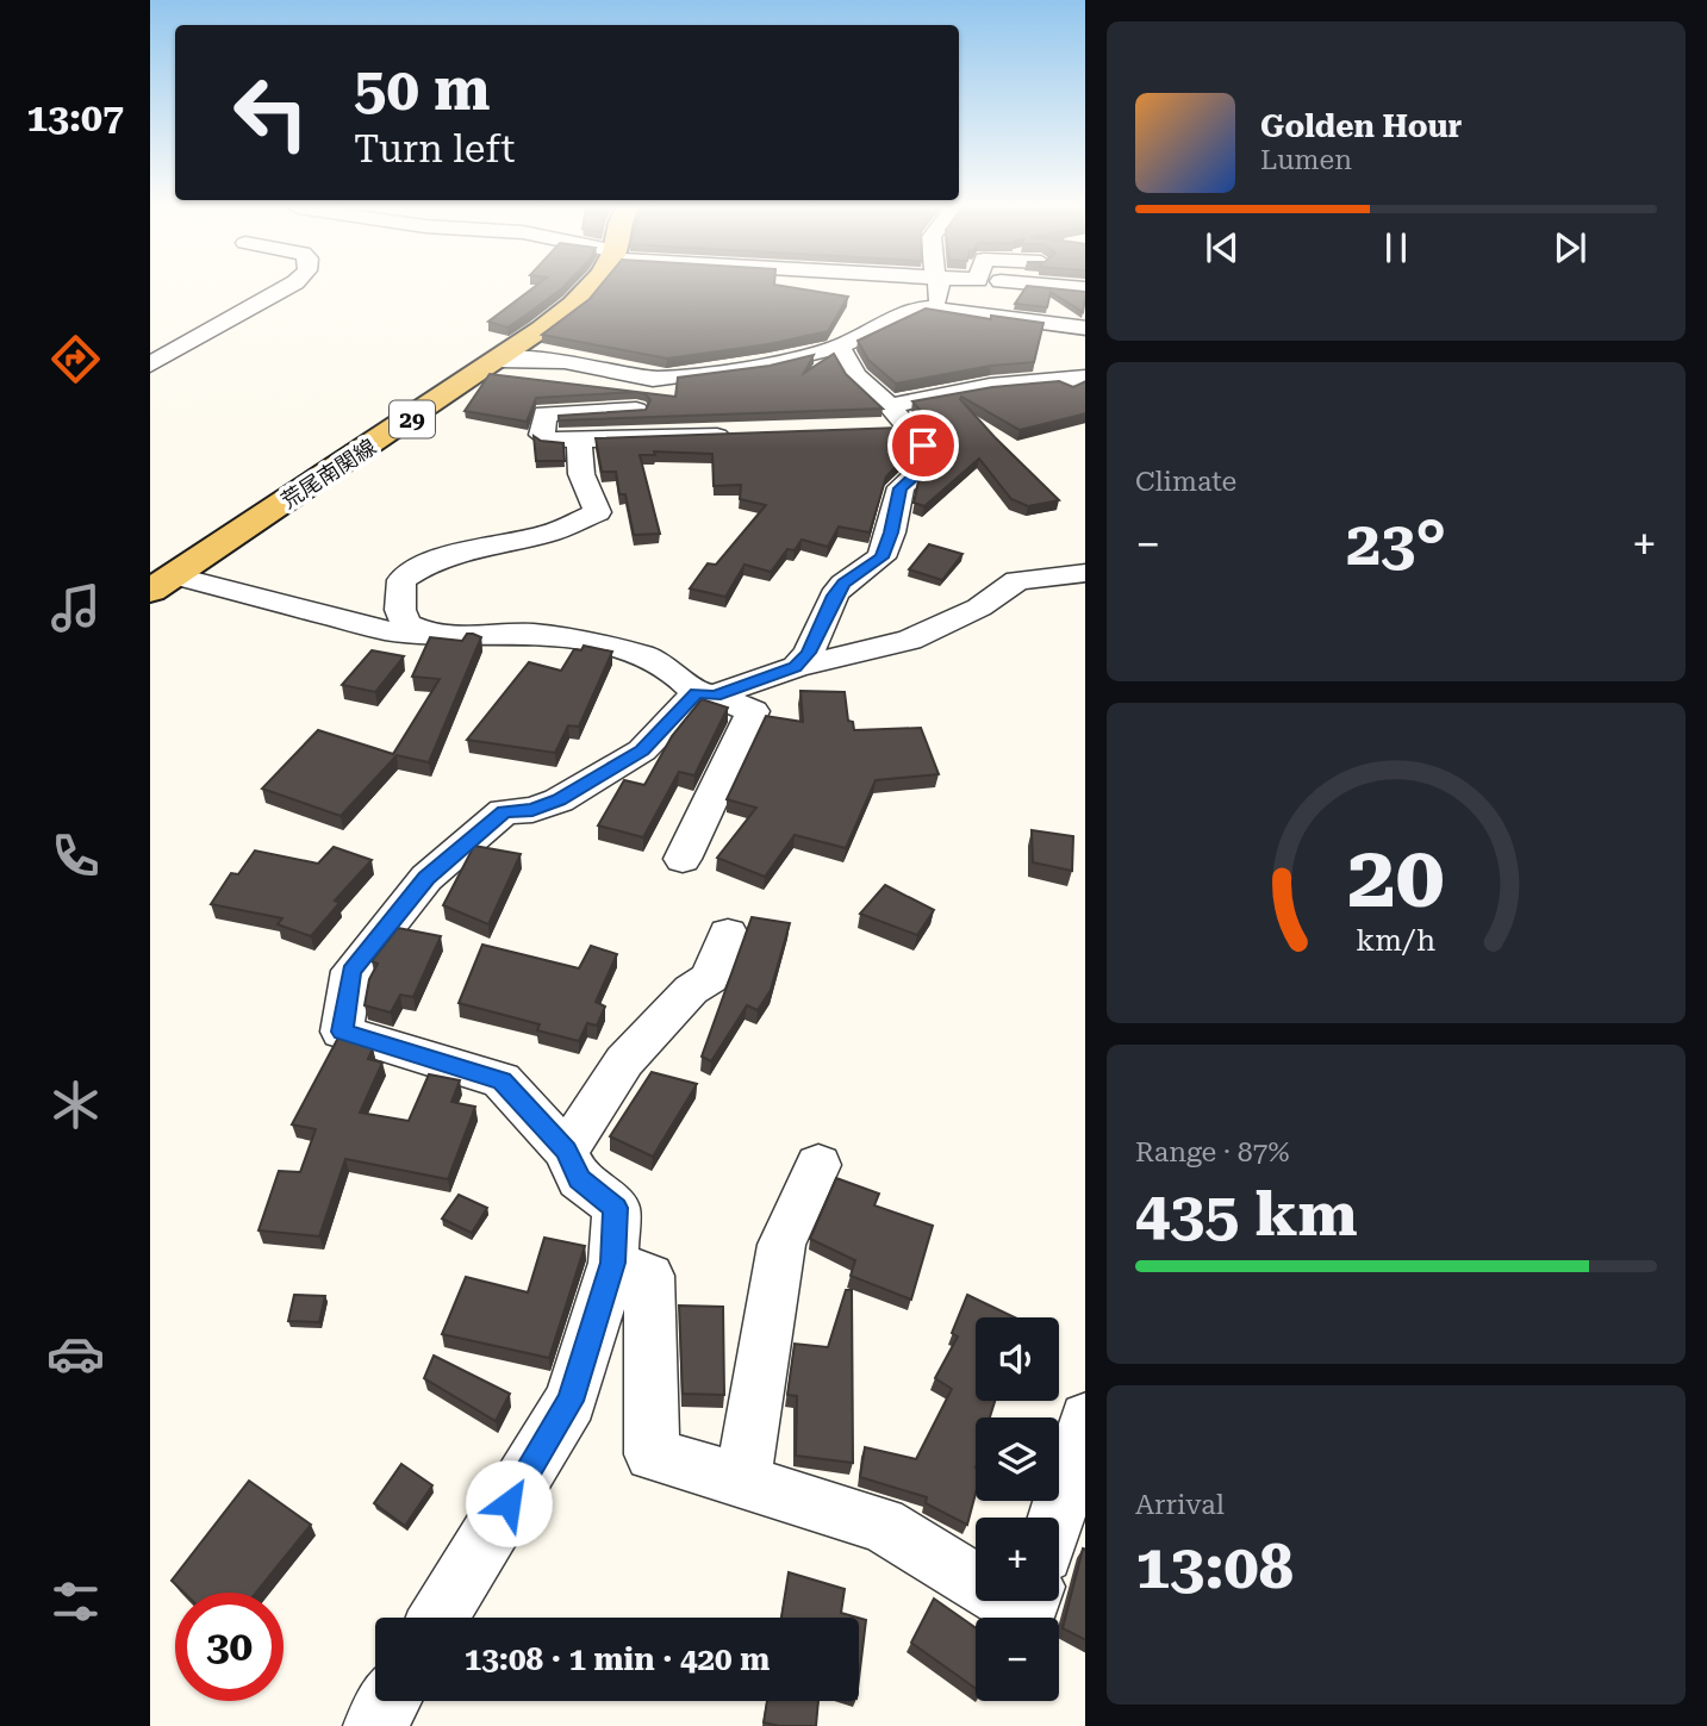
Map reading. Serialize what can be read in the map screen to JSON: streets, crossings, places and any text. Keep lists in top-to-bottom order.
{
  "streets": {
    "main road": ["29", "荒尾南関線"]
  },
  "page": {
    "tabs": "13:07",
    "turn": ["50 m", "Turn left"],
    "song": ["Golden Hour", "Lumen"],
    "tile": [
      "Climate",
      ["Range · 87%", "435 km"],
      ["Arrival", "13:08"]
    ],
    "heat": ["−", "23°", "+"],
    "map_buttons": ["+", "−"],
    "limit": "30",
    "trip": "13:08 · 1 min · 420 m",
    "gauge": ["20", "km/h"]
  }
}
